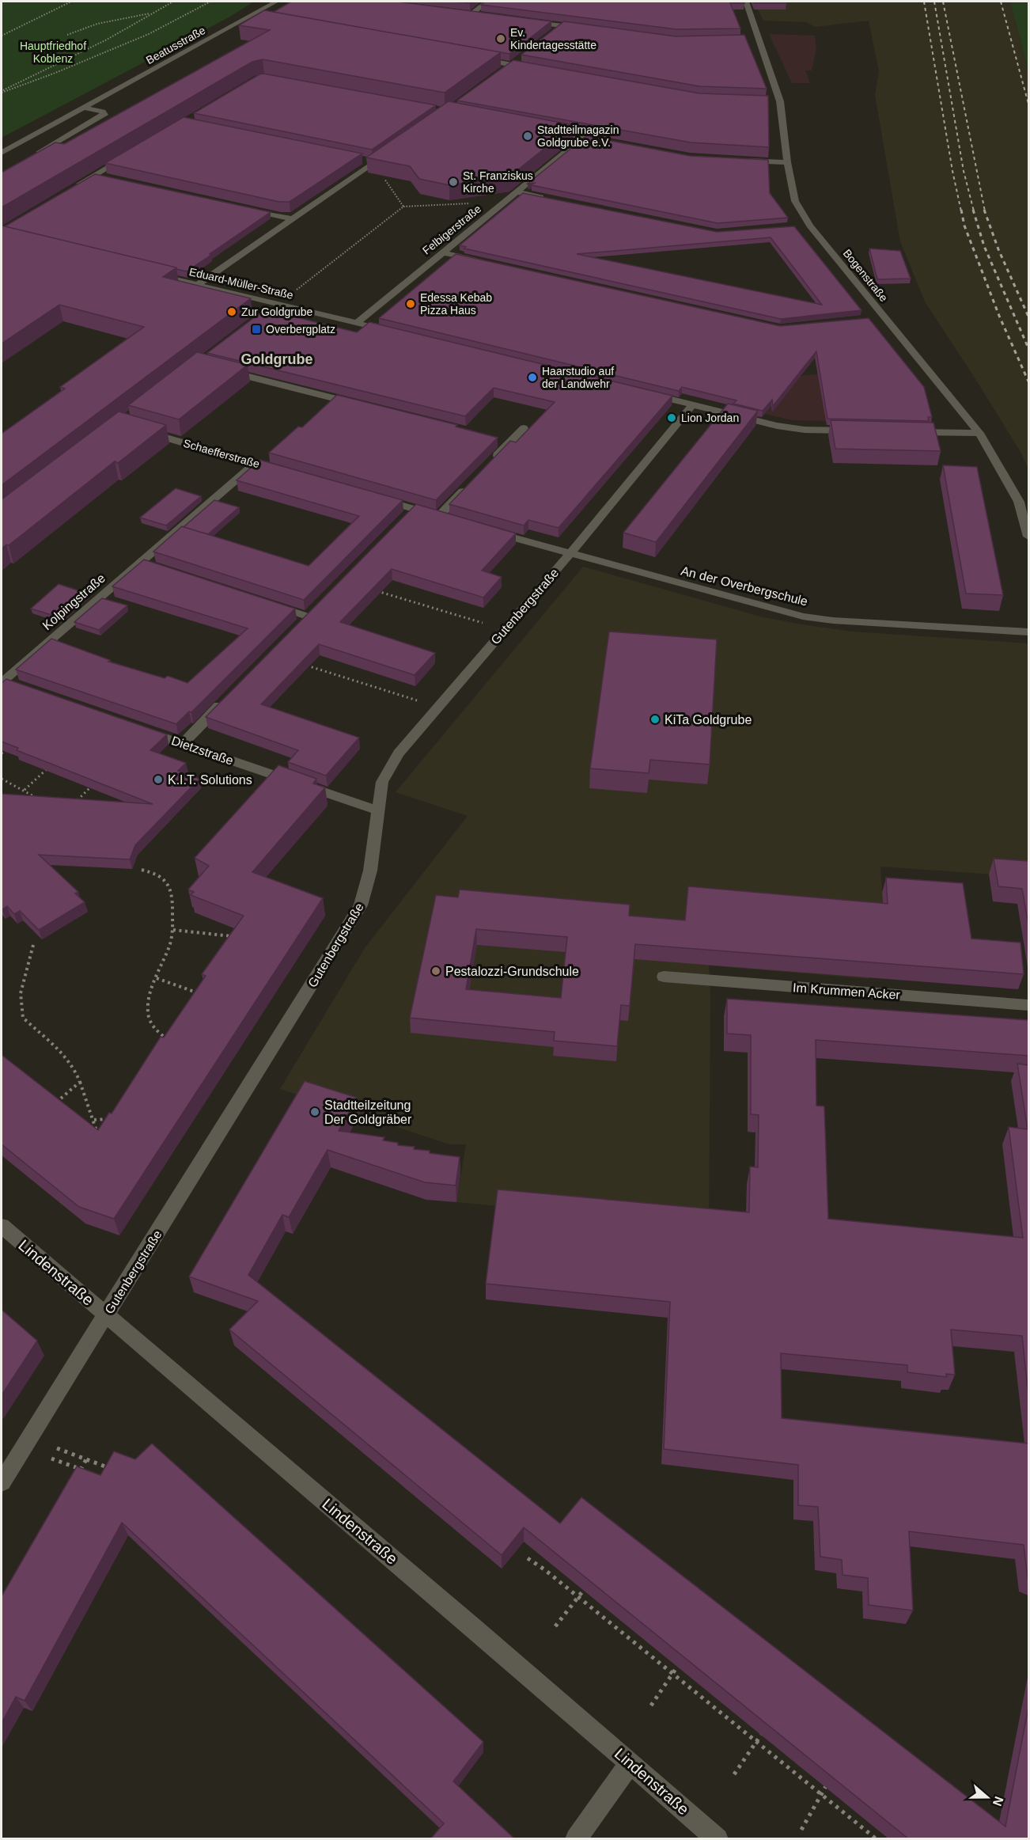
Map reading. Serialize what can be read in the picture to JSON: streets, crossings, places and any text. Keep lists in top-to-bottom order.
{
  "streets": {
    "street": [
      "Beatusstraße",
      "Felbigerstraße",
      "Bogenstraße",
      "Eduard-Müller-Straße",
      "Schaefferstraße",
      "An der Overbergschule",
      "Kolpingstraße",
      "Gutenbergstraße",
      "Dietzstraße",
      "Im Krummen Acker",
      "Lindenstraße"
    ]
  },
  "crossings": [
    ["Felbigerstraße", "Eduard-Müller-Straße"],
    ["Schaefferstraße", "Kolpingstraße"],
    ["An der Overbergschule", "Gutenbergstraße"],
    ["Gutenbergstraße", "Dietzstraße"],
    ["Gutenbergstraße", "Lindenstraße"]
  ],
  "districts": ["Goldgrube"],
  "parks": ["Hauptfriedhof Koblenz"],
  "places": {
    "other": [
      "Ev. Kindertagesstätte",
      "Stadtteilmagazin Goldgrube e.V.",
      "St. Franziskus Kirche",
      "Edessa Kebab Pizza Haus",
      "Zur Goldgrube",
      "Haarstudio auf der Landwehr",
      "Lion Jordan",
      "KiTa Goldgrube",
      "K.I.T. Solutions",
      "Pestalozzi-Grundschule",
      "Stadtteilzeitung Der Goldgräber"
    ],
    "transit": ["Overbergplatz"]
  },
  "north": "right"
}
